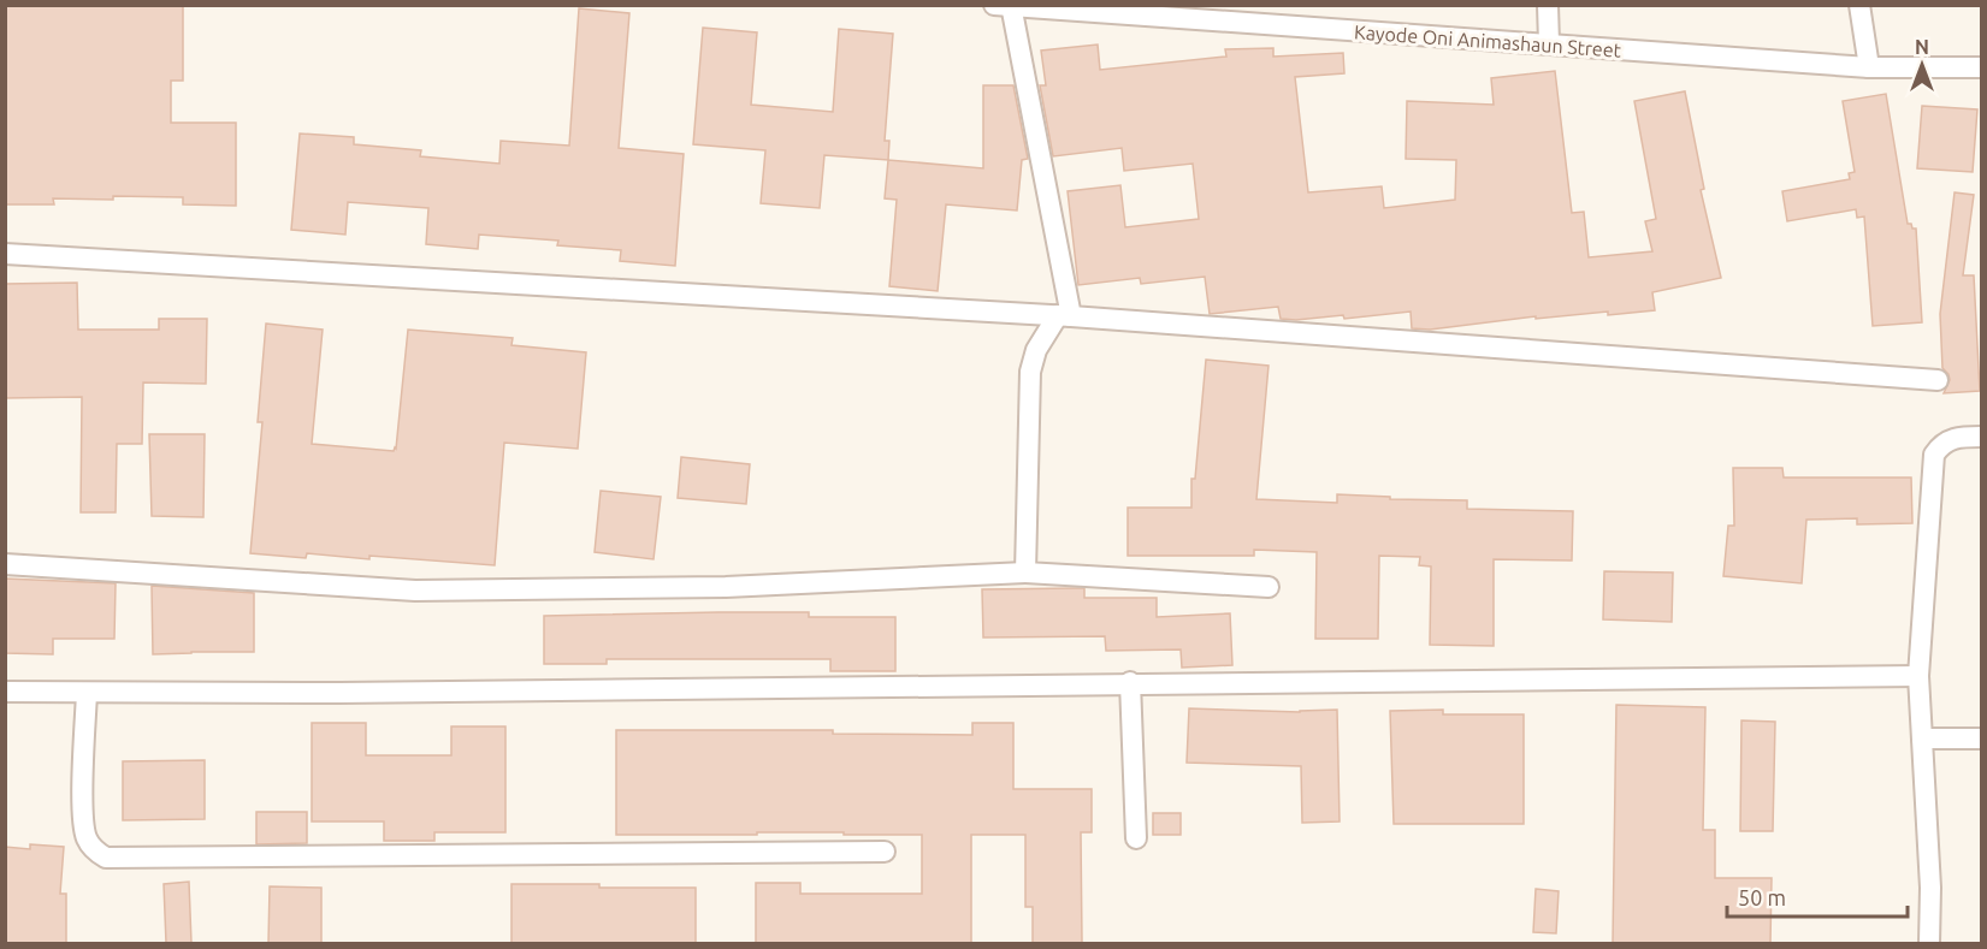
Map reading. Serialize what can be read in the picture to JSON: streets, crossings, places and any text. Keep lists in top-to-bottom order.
{
  "streets": {
    "street": ["Kayode Oni Animashaun Street"]
  },
  "scale_bar": "50 m",
  "north": "top"
}
